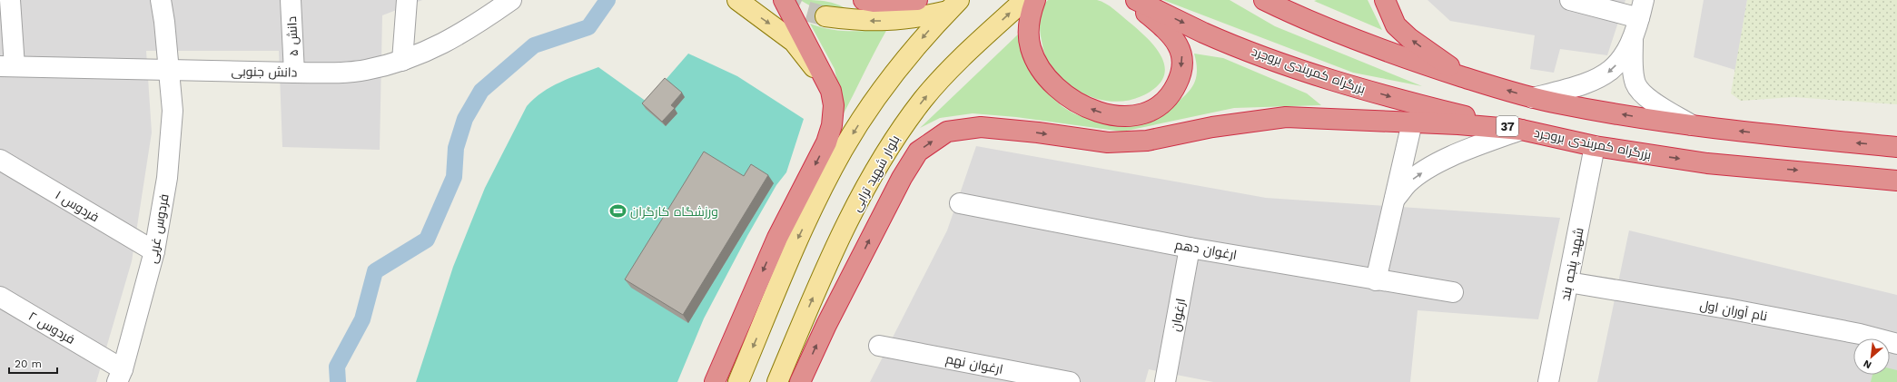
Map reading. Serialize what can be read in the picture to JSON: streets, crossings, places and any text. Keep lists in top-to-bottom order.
{
  "streets": {
    "highway": ["بزرگراه کمربندی بروجرد", "37"],
    "main road": ["بلوار شهید ترابی"],
    "street": [
      "دانش ۵",
      "دانش جنوبی",
      "فردوس ۱",
      "فردوس غربی",
      "ارغوان دهم",
      "شهید پنجه بند",
      "نام آوران اول",
      "ارغوان",
      "فردوس ۲",
      "ارغوان نهم"
    ]
  },
  "crossings": [
    ["دانش ۵", "دانش جنوبی"],
    ["بزرگراه کمربندی بروجرد", "شهید پنجه بند"],
    ["دانش جنوبی", "فردوس غربی"],
    ["فردوس ۱", "فردوس غربی"],
    ["فردوس غربی", "فردوس ۲"],
    ["ارغوان دهم", "ارغوان"],
    ["شهید پنجه بند", "نام آوران اول"]
  ],
  "places": {
    "sports": ["ورزشگاه کارگران"]
  },
  "scale_bar": "20 m",
  "north": "bottom left"
}
